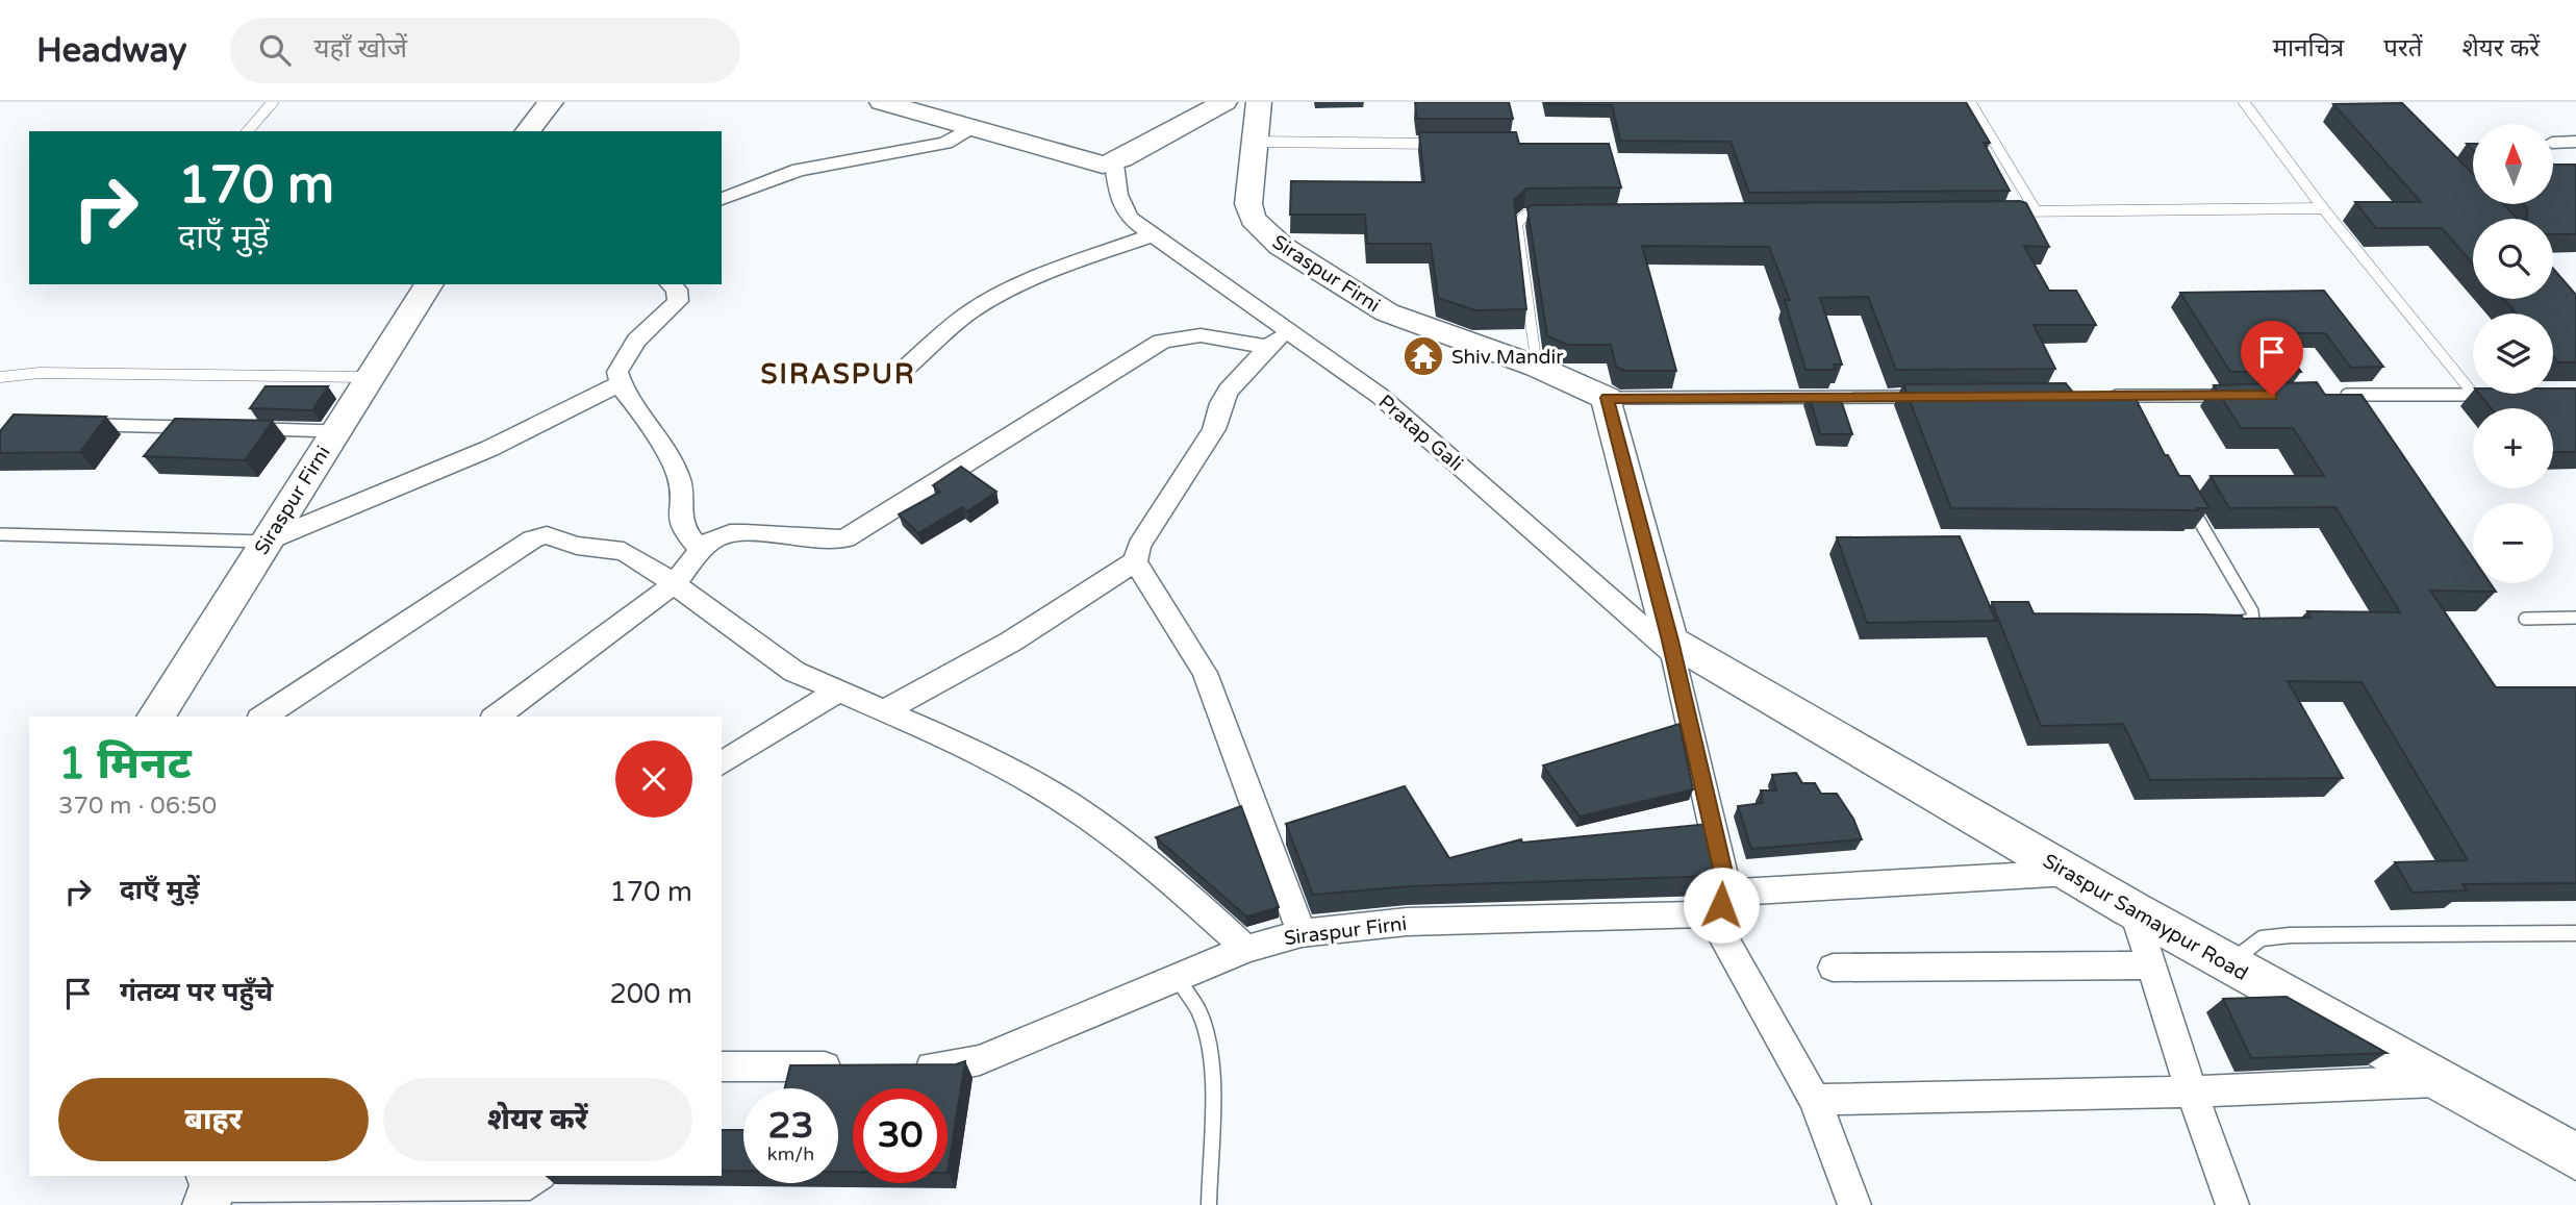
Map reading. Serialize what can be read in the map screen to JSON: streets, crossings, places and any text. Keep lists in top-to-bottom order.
{
  "streets": {
    "street": ["Siraspur Firni", "Pratap Gali", "Siraspur Samaypur Road"]
  },
  "crossings": [
    ["Siraspur Firni", "Siraspur Samaypur Road"],
    ["Pratap Gali", "Siraspur Samaypur Road"]
  ],
  "districts": ["SIRASPUR"],
  "places": {
    "temple": ["Shiv Mandir"]
  },
  "north": "top",
  "page": {
    "header": "Headway",
    "search": "यहाँ खोजें",
    "nav": ["मानचित्र", "परतें", "शेयर करें"],
    "map_buttons": ["+", "−"],
    "turn": ["170 m", "दाएँ मुड़ें"],
    "heading": ["1 मिनट", "370 m · 06:50"],
    "list": [
      {
        "name": "दाएँ मुड़ें",
        "value": "170 m"
      },
      {
        "name": "गंतव्य पर पहुँचे",
        "value": "200 m"
      }
    ],
    "buttons": ["बाहर", "शेयर करें"],
    "speed": "23 km/h",
    "limit": "30"
  }
}
